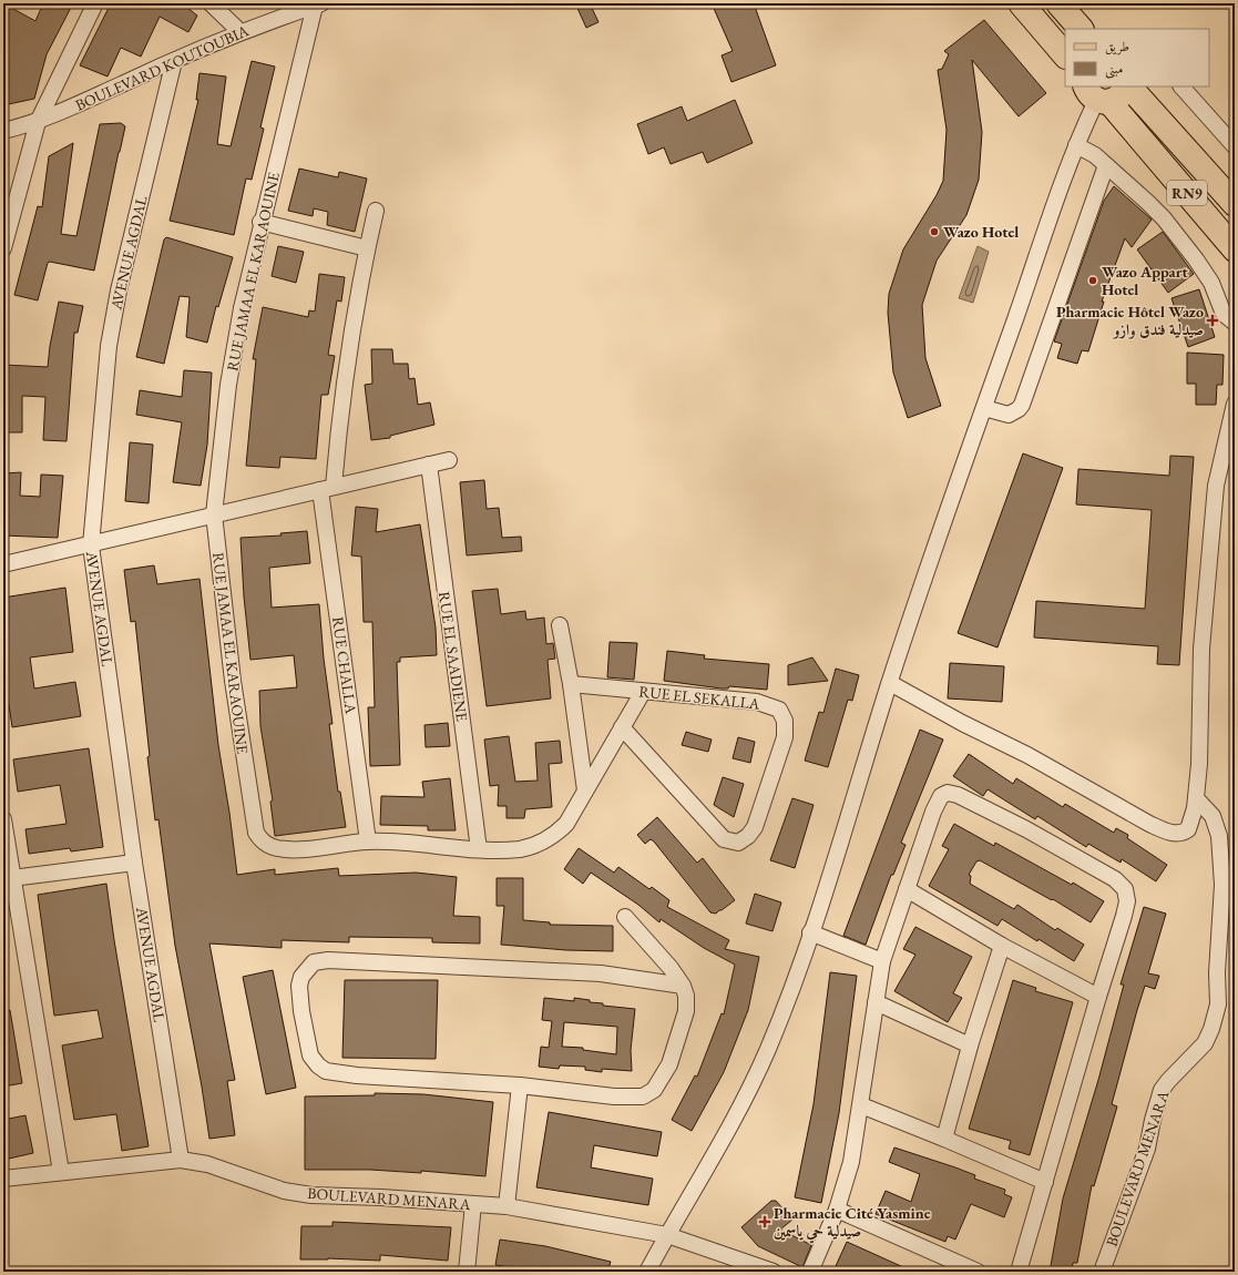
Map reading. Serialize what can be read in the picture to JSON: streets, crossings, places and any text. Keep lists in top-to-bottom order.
{
  "streets": {
    "main road": ["RN9"],
    "street": [
      "BOULEVARD KOUTOUBIA",
      "AVENUE AGDAL",
      "RUE JAMAA EL KARAOUINE",
      "RUE EL SAADIENE",
      "RUE CHALLA",
      "RUE EL SEKALLA",
      "BOULEVARD MENARA"
    ]
  },
  "crossings": [
    ["BOULEVARD KOUTOUBIA", "AVENUE AGDAL"],
    ["BOULEVARD KOUTOUBIA", "RUE JAMAA EL KARAOUINE"],
    ["AVENUE AGDAL", "BOULEVARD MENARA"],
    ["RUE JAMAA EL KARAOUINE", "RUE EL SAADIENE"],
    ["RUE JAMAA EL KARAOUINE", "RUE CHALLA"],
    ["RUE JAMAA EL KARAOUINE", "RUE EL SEKALLA"]
  ],
  "places": {
    "other": ["Wazo Hotel", "Wazo Appart Hotel"],
    "health": ["Pharmacie Hôtel Wazo صيدلية فندق وازو", "Pharmacie Cité Yasmine صيدلية حي ياسمين"]
  },
  "legend": ["طريق", "مبنى"]
}
